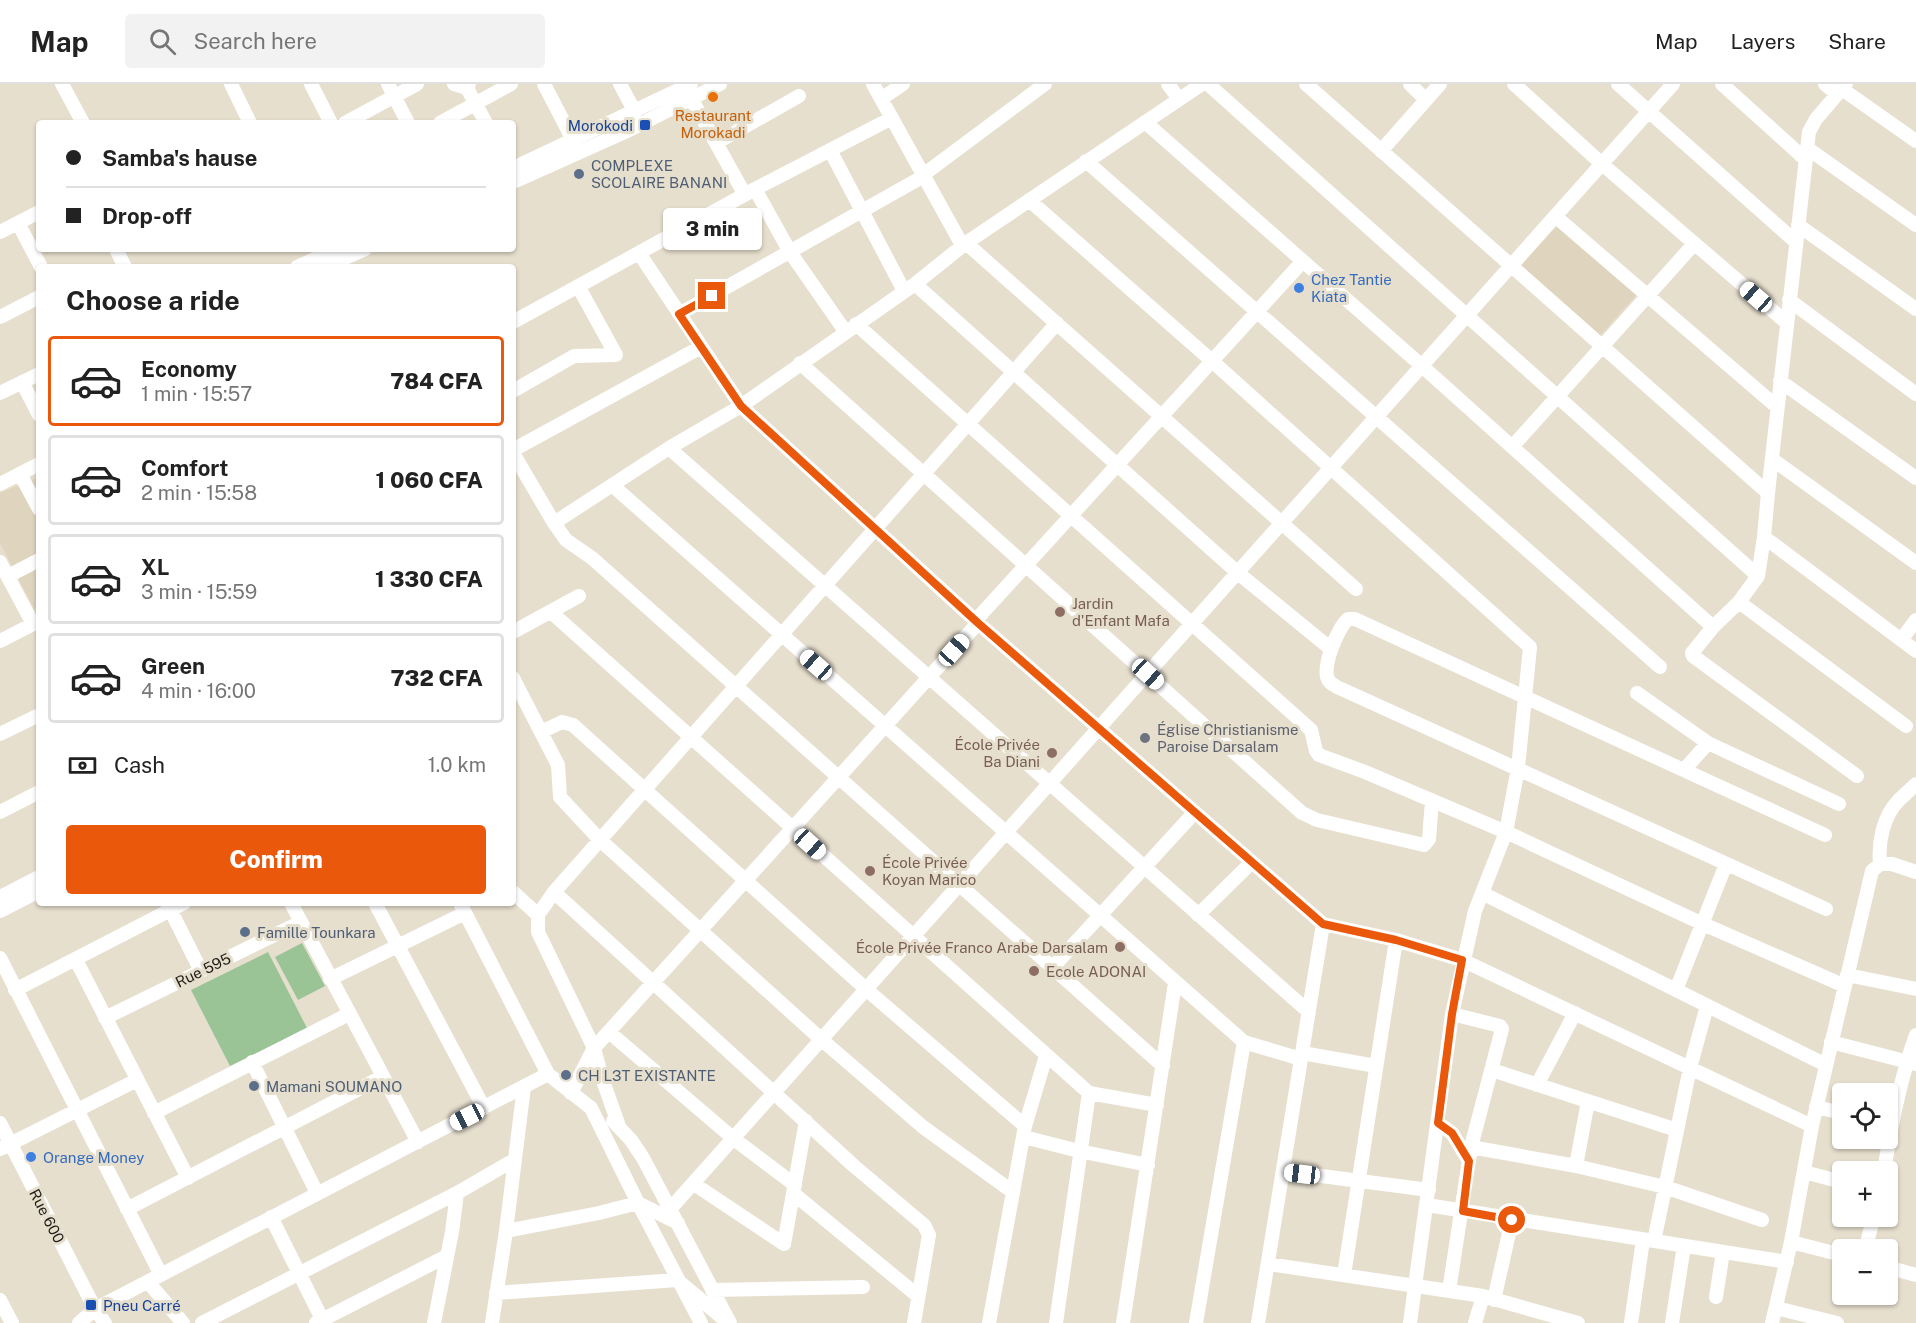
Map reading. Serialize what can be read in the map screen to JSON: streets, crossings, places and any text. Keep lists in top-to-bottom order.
{
  "streets": {
    "street": ["Rue 595", "Rue 600"]
  },
  "places": {
    "other": [
      "Restaurant Morokadi",
      "COMPLEXE SCOLAIRE BANANI",
      "Chez Tantie Kiata",
      "Jardin d'Enfant Mafa",
      "Église Christianisme Paroise Darsalam",
      "École Privée Ba Diani",
      "École Privée Koyan Marico",
      "Famille Tounkara",
      "École Privée Franco Arabe Darsalam",
      "Ecole ADONAI",
      "CH L3T EXISTANTE",
      "Mamani SOUMANO",
      "Orange Money"
    ],
    "transit": ["Morokodi", "Pneu Carré"]
  },
  "page": {
    "header": "Map",
    "search": "Search here",
    "nav": ["Map", "Layers", "Share"],
    "banner": ["Samba's hause", "Drop-off"],
    "bubble": "3 min",
    "heading": "Choose a ride",
    "list": [
      {
        "name": "Economy",
        "note": "1 min · 15:57",
        "value": "784 CFA"
      },
      {
        "name": "Comfort",
        "note": "2 min · 15:58",
        "value": "1 060 CFA"
      },
      {
        "name": "XL",
        "note": "3 min · 15:59",
        "value": "1 330 CFA"
      },
      {
        "name": "Green",
        "note": "4 min · 16:00",
        "value": "732 CFA"
      }
    ],
    "pay": ["Cash", "1.0 km"],
    "buttons": "Confirm",
    "map_buttons": ["+", "−"]
  }
}
